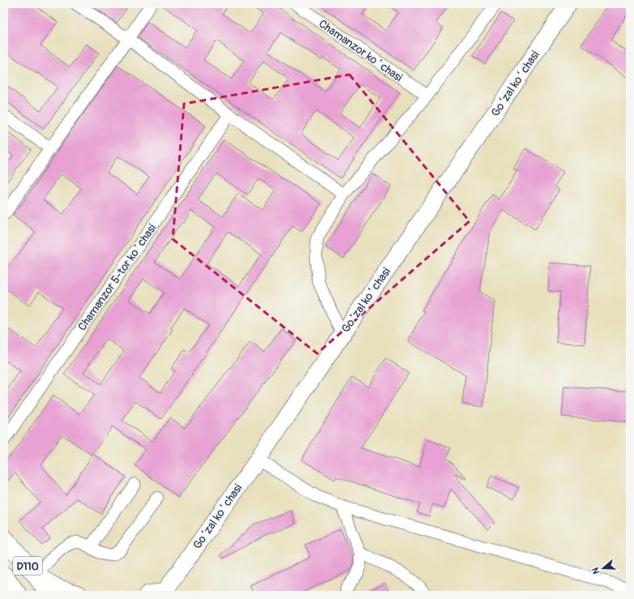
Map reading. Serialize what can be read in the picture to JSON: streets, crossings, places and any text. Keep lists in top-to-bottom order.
{
  "streets": {
    "main road": ["Goʻzal koʻchasi", "D110"],
    "street": ["Chamanzor koʻchasi", "Chamanzor 5-tor koʻchasi"]
  },
  "north": "left"
}
